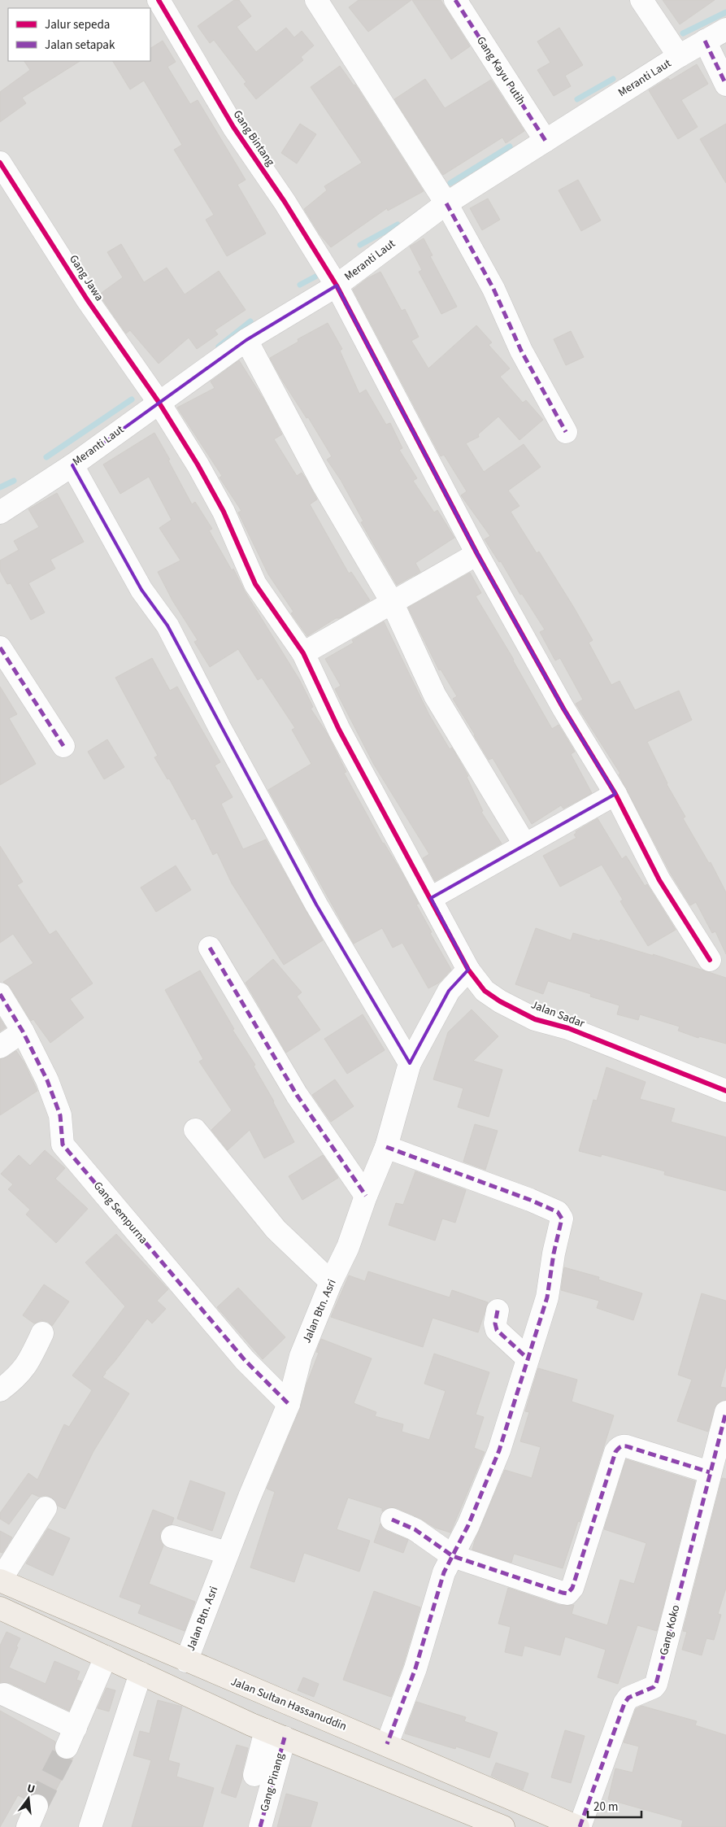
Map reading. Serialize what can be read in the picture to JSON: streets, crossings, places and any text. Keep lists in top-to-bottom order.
{
  "streets": {
    "main road": ["Jalan Sultan Hassanuddin"],
    "street": [
      "Gang Kayu Putih",
      "Meranti Laut",
      "Gang Bintang",
      "Gang Jawa",
      "Jalan Sadar",
      "Gang Sempurna",
      "Jalan Btn. Asri",
      "Gang Koko",
      "Gang Pinang"
    ]
  },
  "crossings": [
    ["Gang Kayu Putih", "Meranti Laut"],
    ["Meranti Laut", "Gang Bintang"],
    ["Meranti Laut", "Gang Jawa"],
    ["Gang Jawa", "Jalan Sadar"],
    ["Jalan Sadar", "Jalan Btn. Asri"],
    ["Gang Sempurna", "Jalan Btn. Asri"],
    ["Jalan Btn. Asri", "Jalan Sultan Hassanuddin"],
    ["Gang Koko", "Jalan Sultan Hassanuddin"]
  ],
  "legend": ["Jalur sepeda", "Jalan setapak"],
  "scale_bar": "20 m",
  "north": "top"
}
